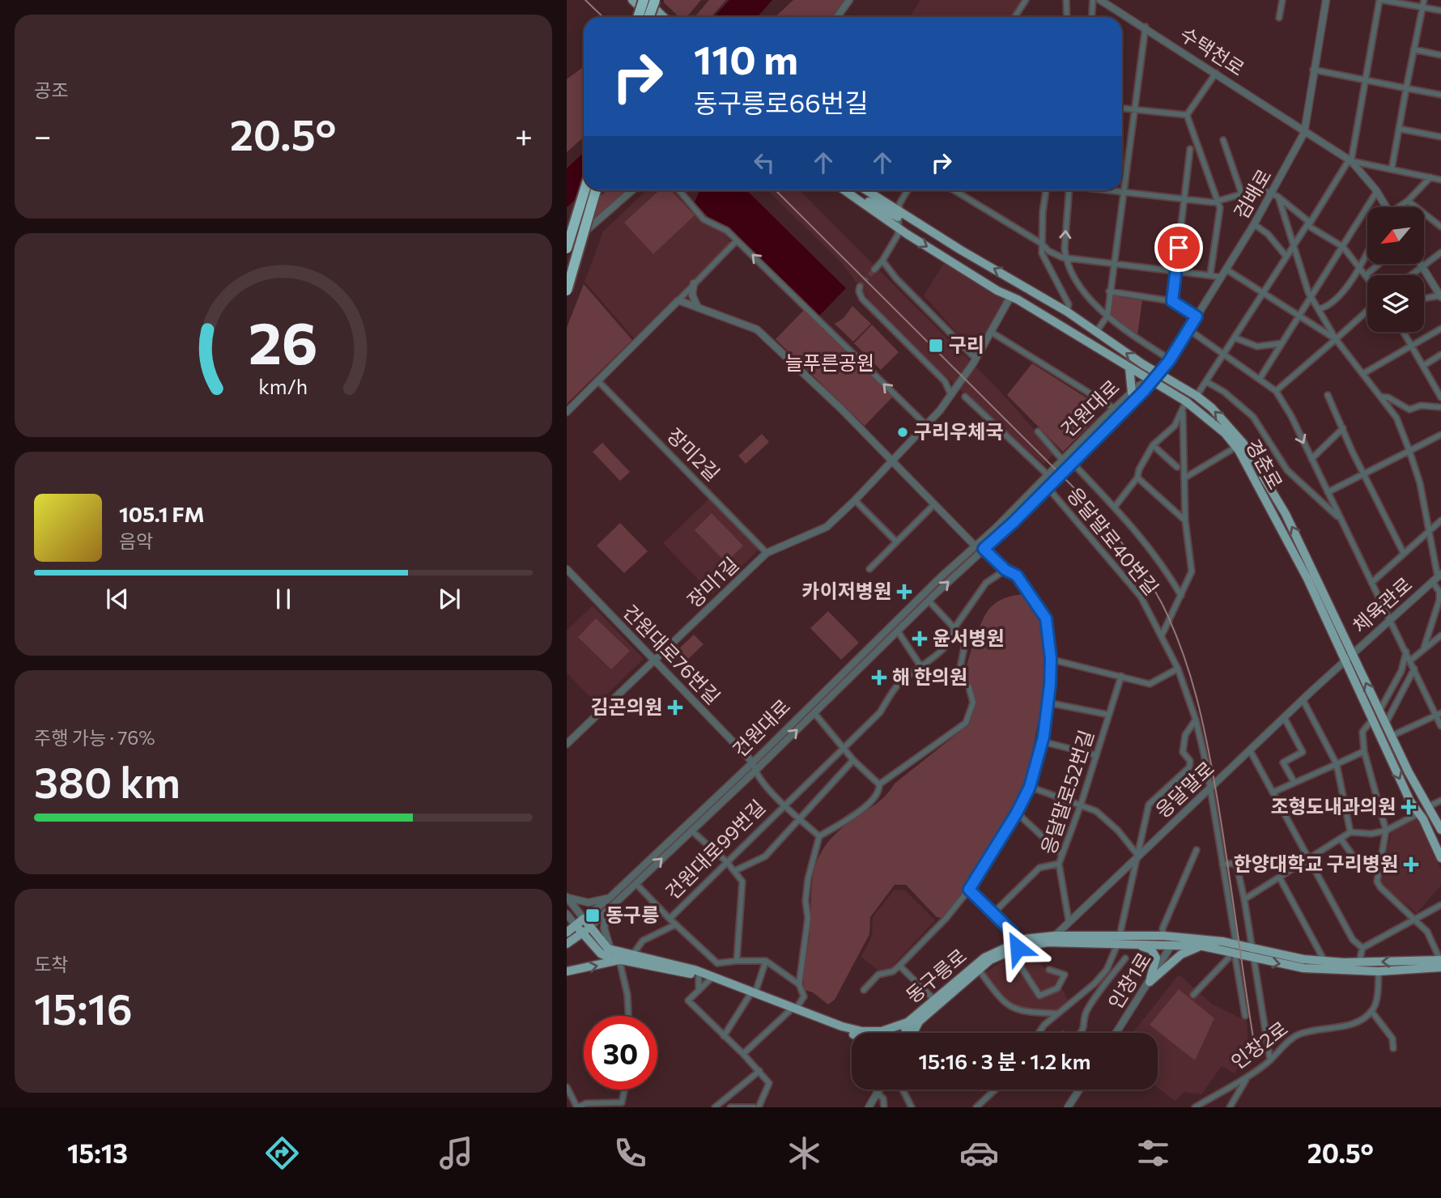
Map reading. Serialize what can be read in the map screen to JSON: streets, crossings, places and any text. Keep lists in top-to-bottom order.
{
  "streets": {
    "main road": ["건원대로", "경춘로", "동구릉로"],
    "street": [
      "수택천로",
      "검배로",
      "장미2길",
      "응달말로40번길",
      "장미1길",
      "체육관로",
      "건원대로76번길",
      "응달말로",
      "응달말로52번길",
      "건원대로99번길",
      "인창1로",
      "인창2로"
    ]
  },
  "crossings": [
    ["수택천로", "검배로"],
    ["검배로", "건원대로"],
    ["검배로", "경춘로"],
    ["건원대로", "경춘로"],
    ["건원대로", "응달말로40번길"],
    ["건원대로", "건원대로76번길"],
    ["건원대로", "건원대로99번길"],
    ["건원대로", "동구릉로"],
    ["장미2길", "장미1길"],
    ["경춘로", "장미1길"],
    ["경춘로", "체육관로"],
    ["경춘로", "응달말로"],
    ["응달말로40번길", "응달말로"],
    ["응달말로40번길", "동구릉로"],
    ["장미1길", "건원대로76번길"],
    ["체육관로", "응달말로"],
    ["응달말로", "응달말로52번길"],
    ["응달말로", "동구릉로"],
    ["동구릉로", "인창1로"]
  ],
  "parks": ["늘푸른공원"],
  "places": {
    "transit": ["구리", "동구릉"],
    "other": ["구리우체국"],
    "health": [
      "카이저병원",
      "윤서병원",
      "해 한의원",
      "김곤의원",
      "조형도내과의원",
      "한양대학교 구리병원"
    ]
  },
  "north": "bottom left",
  "page": {
    "tile": [
      "공조",
      ["주행 가능 · 76%", "380 km"],
      ["도착", "15:16"]
    ],
    "turn": ["110 m", "동구릉로66번길"],
    "heat": ["−", "20.5°", "+"],
    "song": ["105.1 FM", "음악"],
    "limit": "30",
    "trip": "15:16 · 3 분 · 1.2 km",
    "tabs": ["15:13", "20.5°"],
    "gauge": ["26", "km/h"]
  }
}
